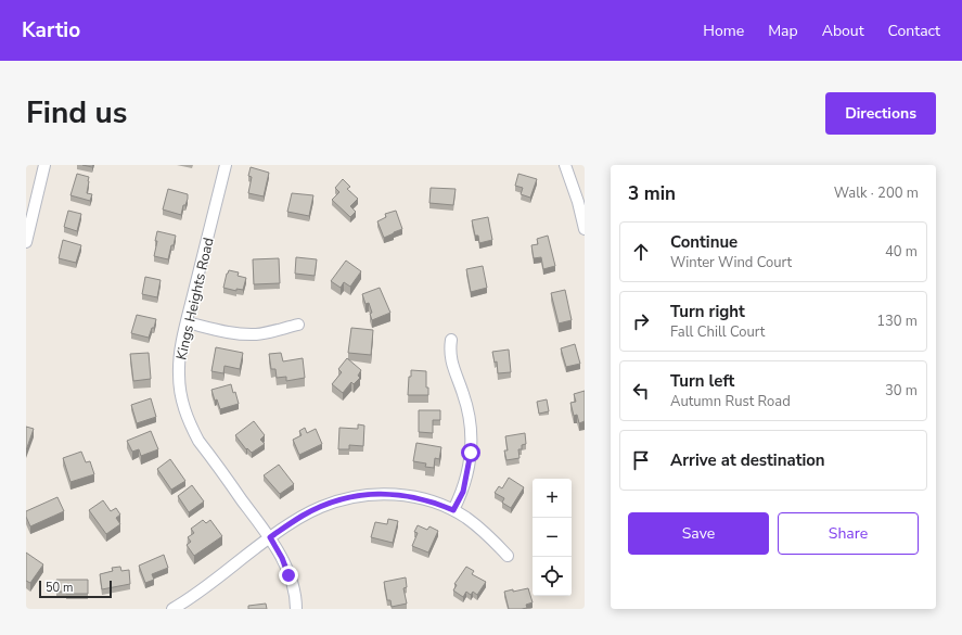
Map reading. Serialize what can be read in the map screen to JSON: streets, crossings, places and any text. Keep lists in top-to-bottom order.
{
  "streets": {
    "street": ["Kings Heights Road"]
  },
  "scale_bar": "50 m",
  "page": {
    "header": "Kartio",
    "nav": [
      "Home",
      "Map",
      "About",
      "Contact"
    ],
    "title": "Find us",
    "buttons": [
      "Directions",
      ["Save", "Share"]
    ],
    "heading": ["3 min", "Walk · 200 m"],
    "list": [
      ["Continue", "Winter Wind Court", "40 m"],
      ["Turn right", "Fall Chill Court", "130 m"],
      ["Turn left", "Autumn Rust Road", "30 m"],
      "Arrive at destination"
    ],
    "map_buttons": ["+", "−"],
    "scale": "50 m"
  }
}
